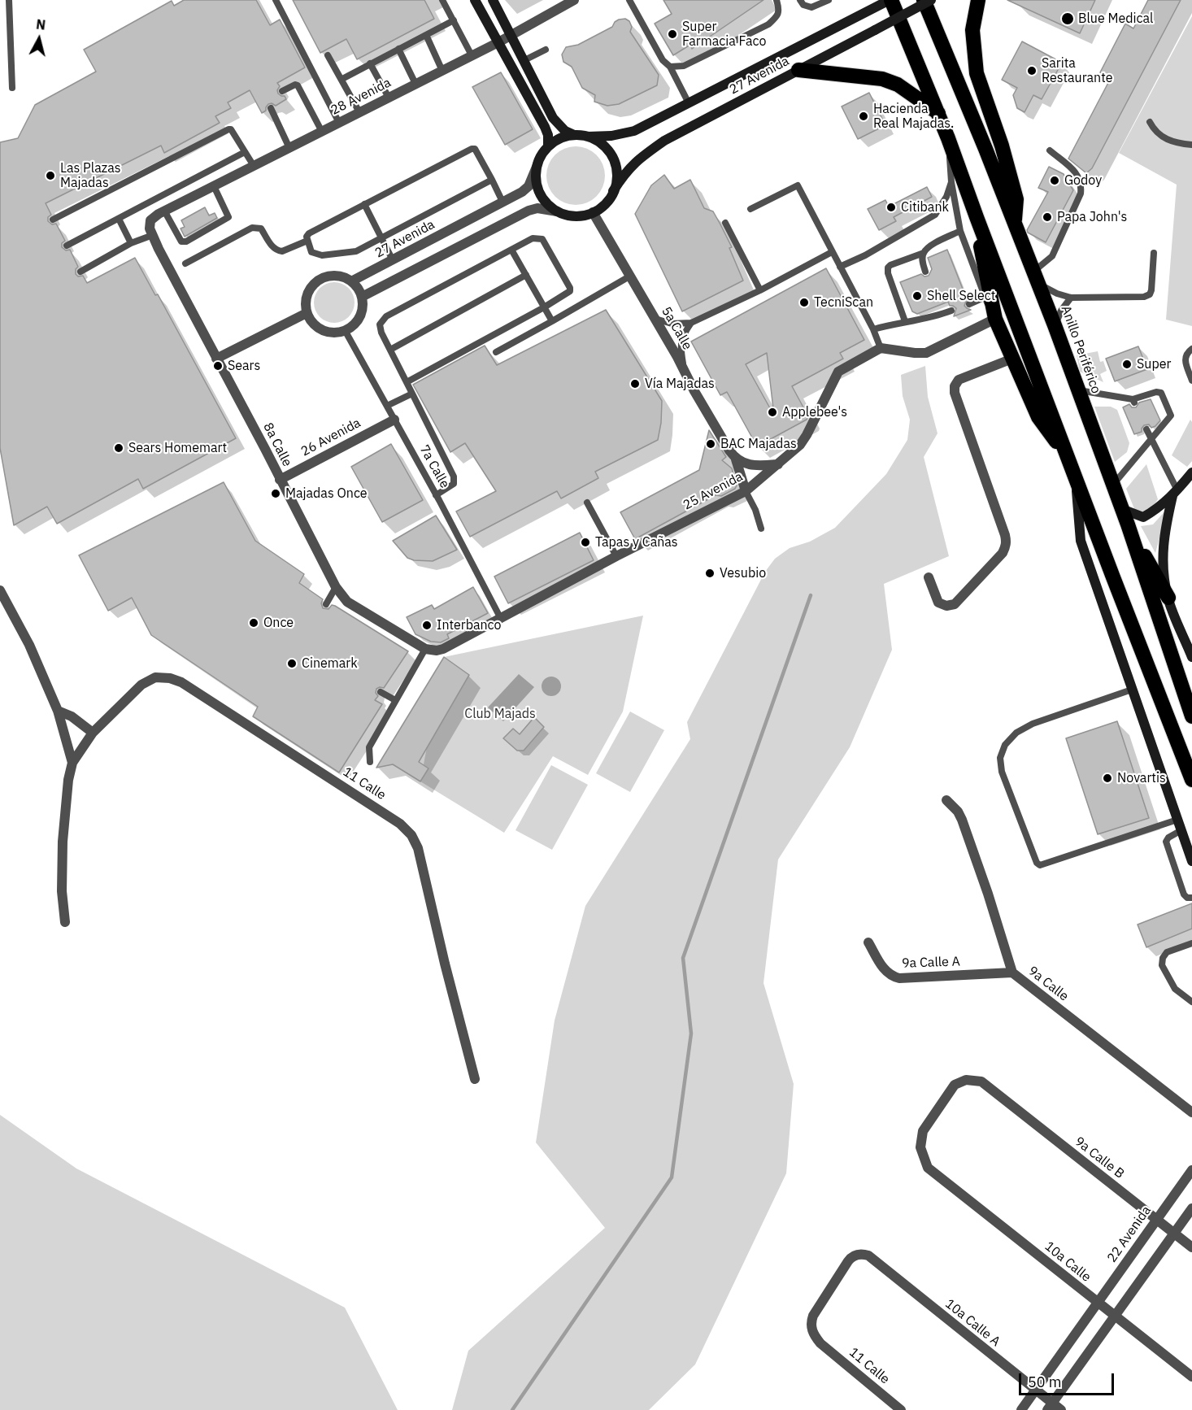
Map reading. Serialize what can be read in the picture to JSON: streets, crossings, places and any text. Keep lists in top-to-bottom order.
{
  "streets": {
    "highway": ["Anillo Periférico"],
    "street": [
      "27 Avenida",
      "28 Avenida",
      "5a Calle",
      "26 Avenida",
      "8a Calle",
      "25 Avenida",
      "11 Calle",
      "9a Calle A",
      "9a Calle",
      "9a Calle B",
      "22 Avenida",
      "10a Calle",
      "10a Calle A"
    ],
    "lane": ["7a Calle"]
  },
  "crossings": [
    ["27 Avenida", "5a Calle"],
    ["27 Avenida", "7a Calle"],
    ["5a Calle", "25 Avenida"],
    ["26 Avenida", "8a Calle"],
    ["26 Avenida", "7a Calle"],
    ["8a Calle", "25 Avenida"],
    ["7a Calle", "25 Avenida"],
    ["11 Calle", "10a Calle A"],
    ["9a Calle A", "9a Calle"],
    ["9a Calle B", "22 Avenida"],
    ["9a Calle B", "10a Calle"],
    ["22 Avenida", "10a Calle"],
    ["22 Avenida", "10a Calle A"]
  ],
  "parks": ["Club Majads"],
  "places": [
    "Blue Medical",
    "Super Farmacia Faco",
    "Sarita Restaurante",
    "Hacienda Real Majadas.",
    "Las Plazas Majadas",
    "Godoy",
    "Citibank",
    "Papa John's",
    "Shell Select",
    "TecniScan",
    "Super",
    "Sears",
    "Vía Majadas",
    "Applebee's",
    "BAC Majadas",
    "Sears Homemart",
    "Majadas Once",
    "Tapas y Cañas",
    "Vesubio",
    "Once",
    "Interbanco",
    "Cinemark",
    "Novartis"
  ],
  "scale_bar": "50 m",
  "north": "top"
}
